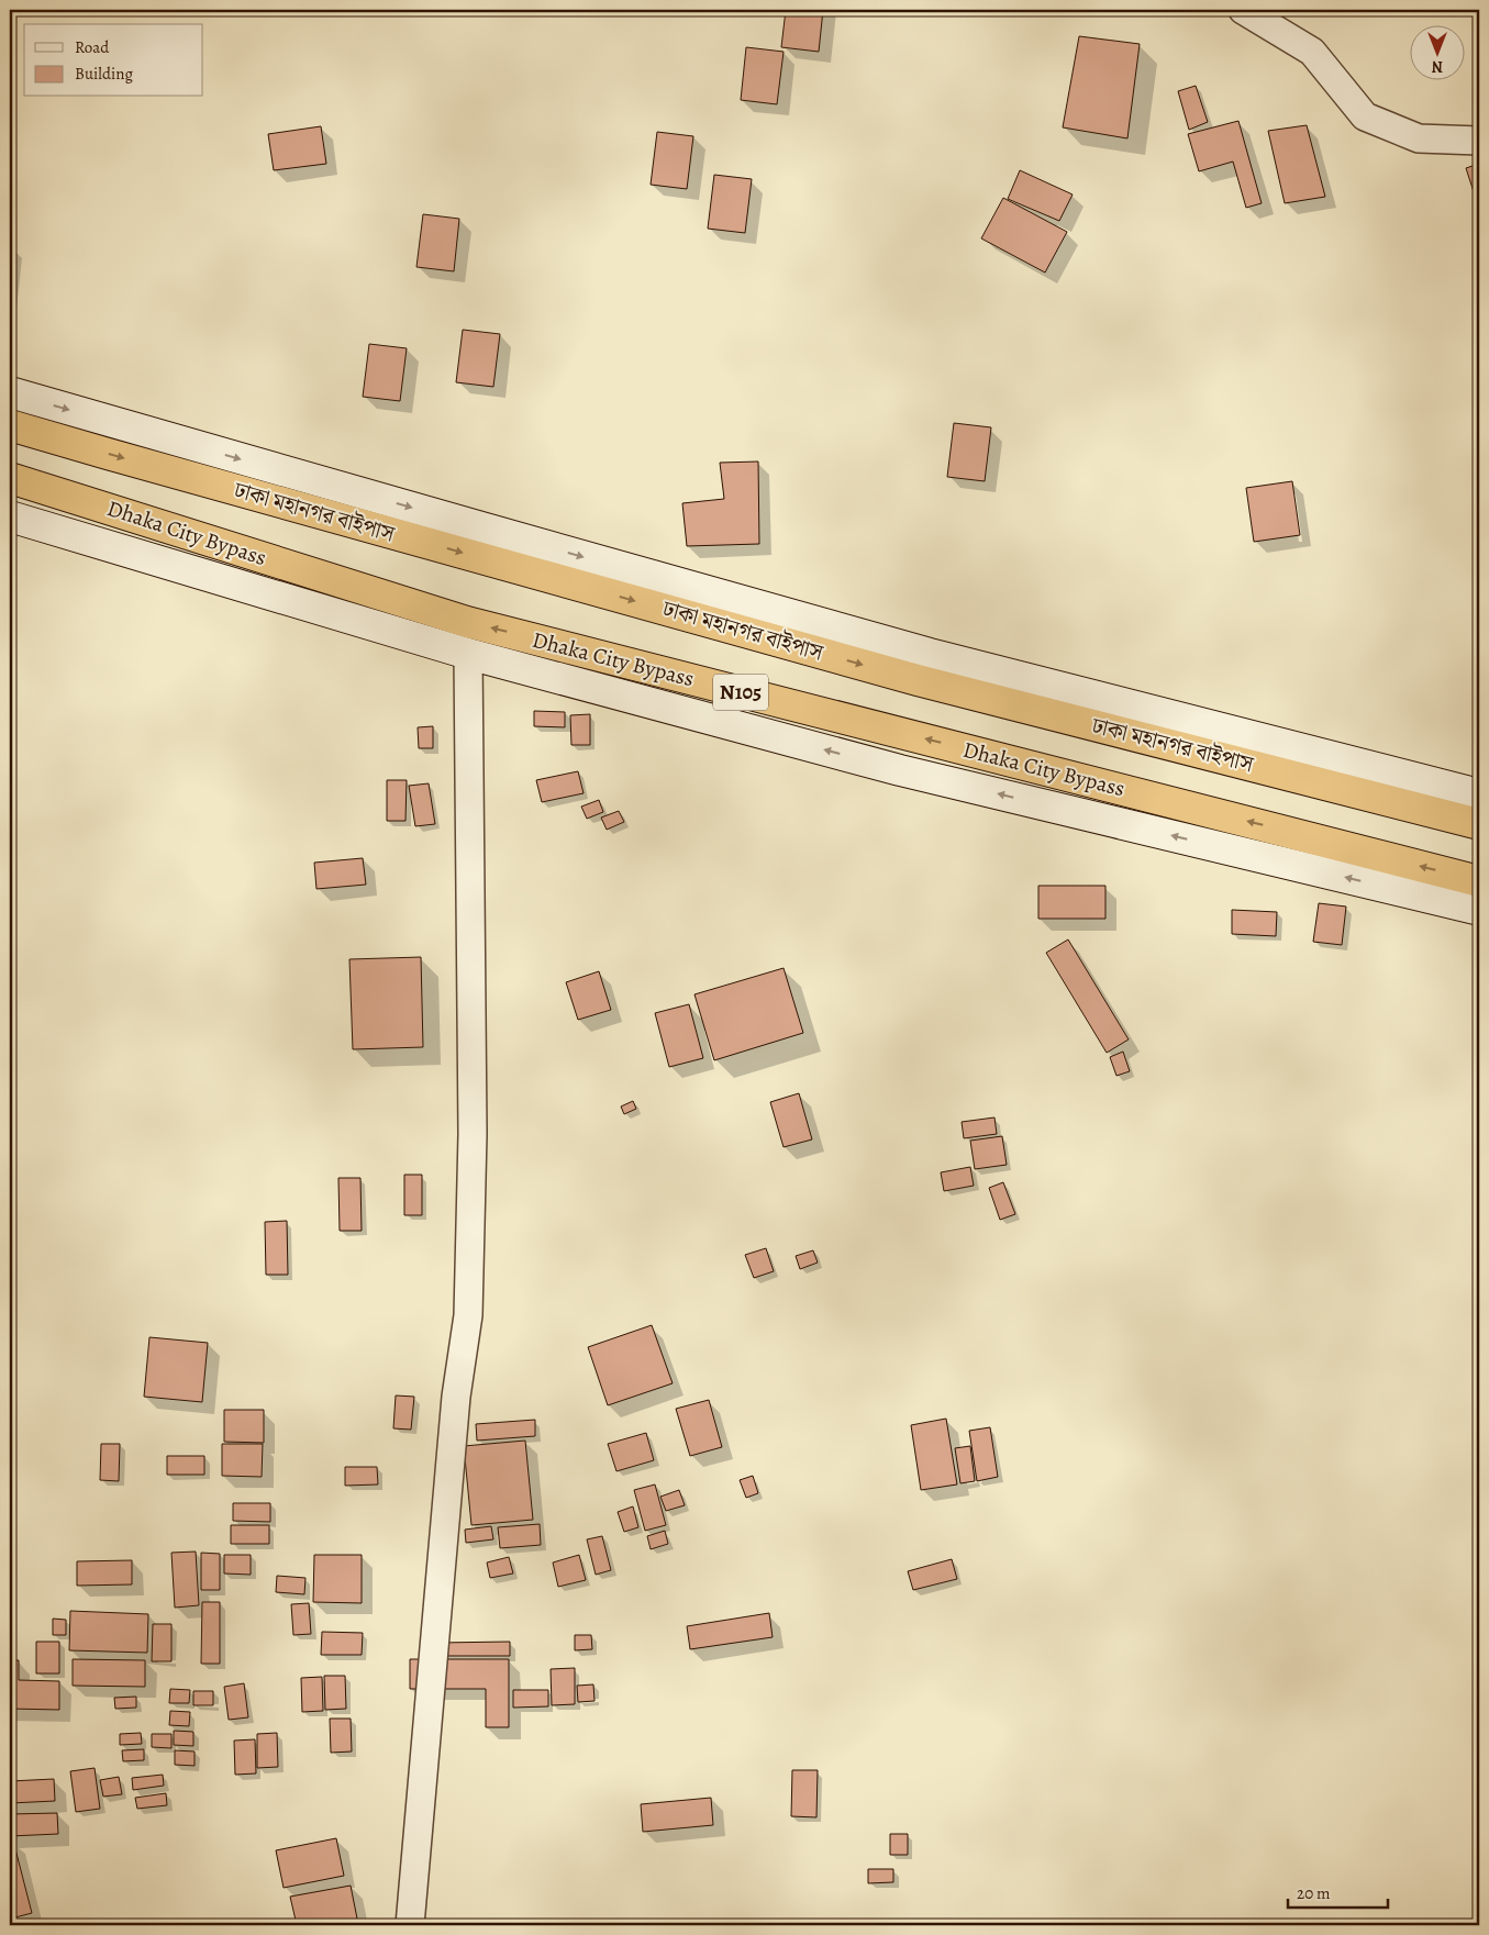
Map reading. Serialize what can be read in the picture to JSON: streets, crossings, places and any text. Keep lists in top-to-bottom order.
{
  "streets": {
    "highway": ["ঢাকা মহানগর বাইপাস", "Dhaka City Bypass", "N105"]
  },
  "one_way": ["ঢাকা মহানগর বাইপাস", "Dhaka City Bypass"],
  "legend": ["Road", "Building"],
  "scale_bar": "20 m",
  "north": "bottom"
}
